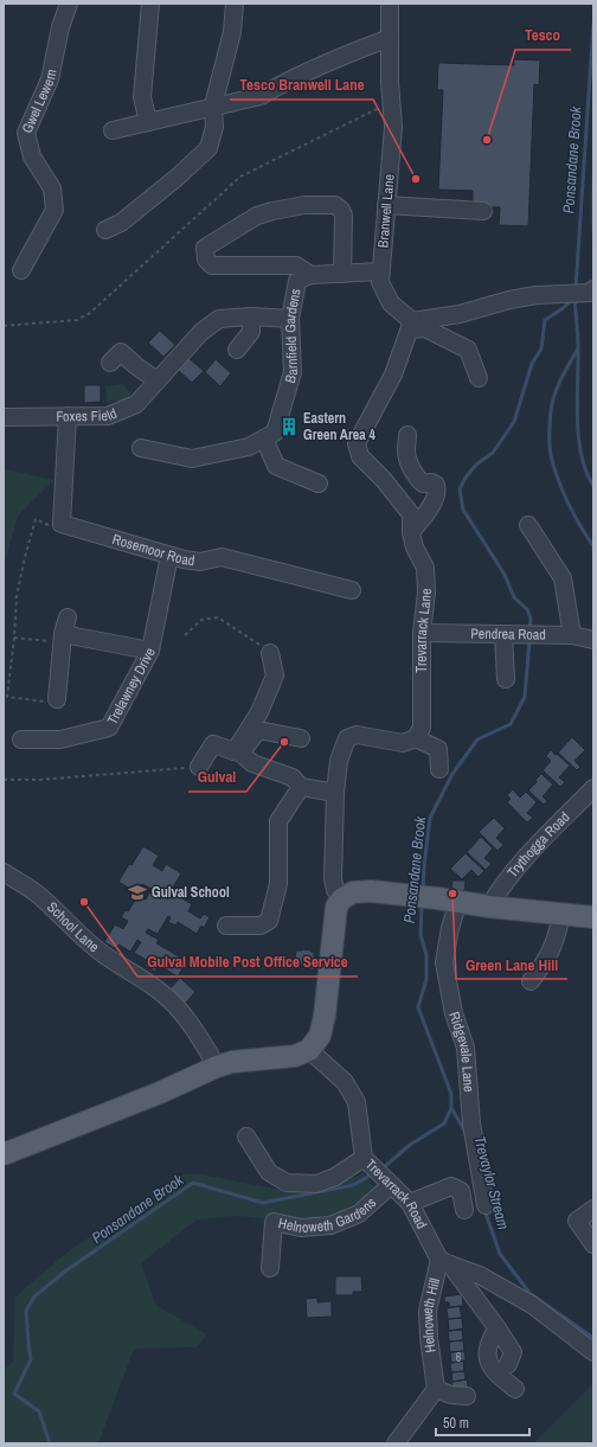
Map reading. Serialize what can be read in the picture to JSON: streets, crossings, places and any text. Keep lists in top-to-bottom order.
{
  "streets": {
    "street": [
      "Gwel Lewern",
      "Branwell Lane",
      "Barnfield Gardens",
      "Foxes Field",
      "Rosemoor Road",
      "Trevarrack Lane",
      "Pendrea Road",
      "Trelawney Drive",
      "Trythogga Road",
      "School Lane",
      "Ridgevale Lane",
      "Trevarrack Road",
      "Helnoweth Gardens",
      "Helnoweth Hill"
    ]
  },
  "crossings": [
    ["Branwell Lane", "Barnfield Gardens"],
    ["Branwell Lane", "Trevarrack Lane"],
    ["Barnfield Gardens", "Foxes Field"],
    ["Rosemoor Road", "Trelawney Drive"],
    ["Trevarrack Lane", "Pendrea Road"],
    ["Trevarrack Road", "Helnoweth Gardens"],
    ["Trevarrack Road", "Helnoweth Hill"]
  ],
  "water": ["Ponsandane Brook", "Trevaylor Stream"],
  "places": {
    "other": [
      "Tesco",
      "Tesco Branwell Lane",
      "Gulval",
      "Green Lane Hill",
      "Gulval Mobile Post Office Service"
    ],
    "building": ["Eastern Green Area 4"],
    "school or university": ["Gulval School"]
  },
  "house_numbers": ["6"],
  "scale_bar": "50 m"
}
